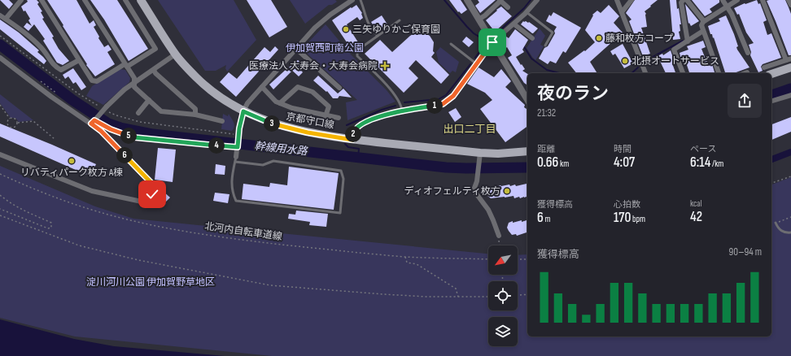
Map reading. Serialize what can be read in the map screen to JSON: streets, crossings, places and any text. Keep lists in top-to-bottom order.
{
  "streets": {
    "main road": ["京都守口線"],
    "path": ["北河内自転車道線"]
  },
  "districts": ["出口二丁目"],
  "water": ["幹線用水路"],
  "parks": ["伊加賀西町南公園", "淀川河川公園 伊加賀野草地区"],
  "places": {
    "other": [
      "三矢ゆりかご保育園",
      "藤和枚方コープ",
      "北摂オートサービス",
      "リバティパーク枚方 A棟",
      "ディオフェルティ枚方"
    ],
    "health": ["医療法人 大寿会・大寿会病院"]
  },
  "north": "bottom left",
  "page": {
    "heading": ["夜のラン", "21:32"],
    "pins": [
      "1",
      "3",
      "2",
      "5",
      "4",
      "6"
    ],
    "stats": [
      ["距離", "0.66 km"],
      ["時間", "4:07"],
      ["ペース", "6:14 /km"],
      ["獲得標高", "6 m"],
      ["心拍数", "170 bpm"],
      ["kcal", "42"]
    ],
    "chart": ["獲得標高", "90–94 m"]
  }
}
